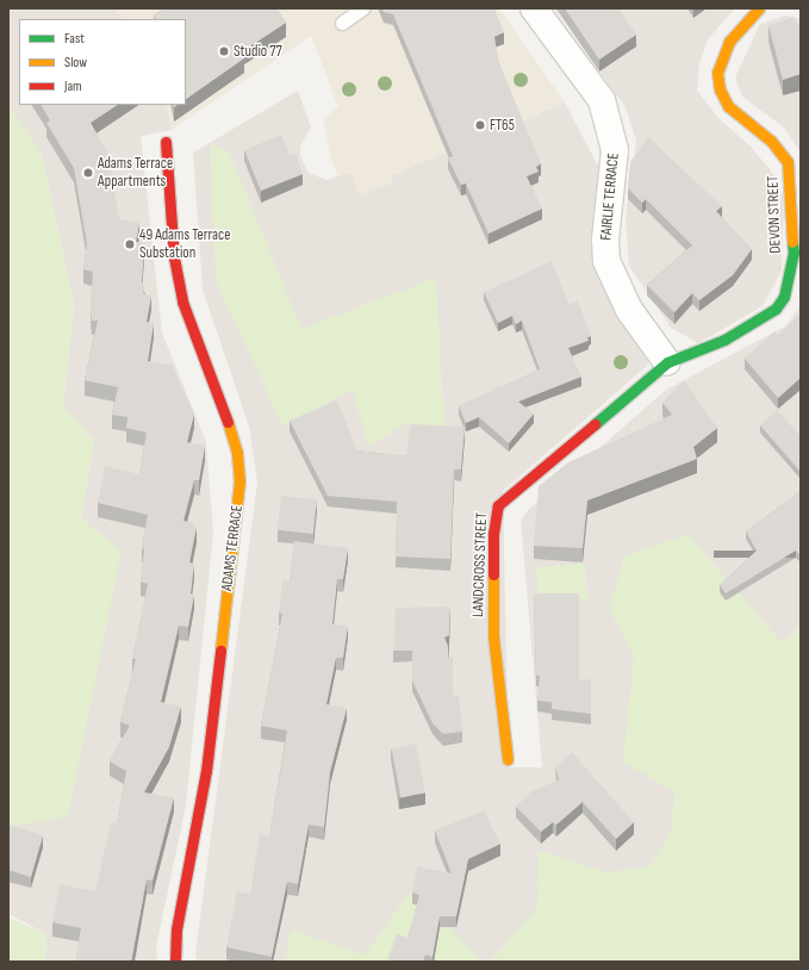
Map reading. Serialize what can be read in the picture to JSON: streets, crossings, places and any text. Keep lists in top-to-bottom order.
{
  "streets": {
    "street": [
      "FAIRLIE TERRACE",
      "DEVON STREET",
      "ADAMS TERRACE",
      "LANDCROSS STREET"
    ]
  },
  "crossings": [
    ["FAIRLIE TERRACE", "DEVON STREET"],
    ["FAIRLIE TERRACE", "LANDCROSS STREET"],
    ["DEVON STREET", "LANDCROSS STREET"]
  ],
  "places": [
    "Studio 77",
    "FT65",
    "Adams Terrace Appartments",
    "49 Adams Terrace Substation"
  ],
  "legend": ["Fast", "Slow", "Jam"]
}
